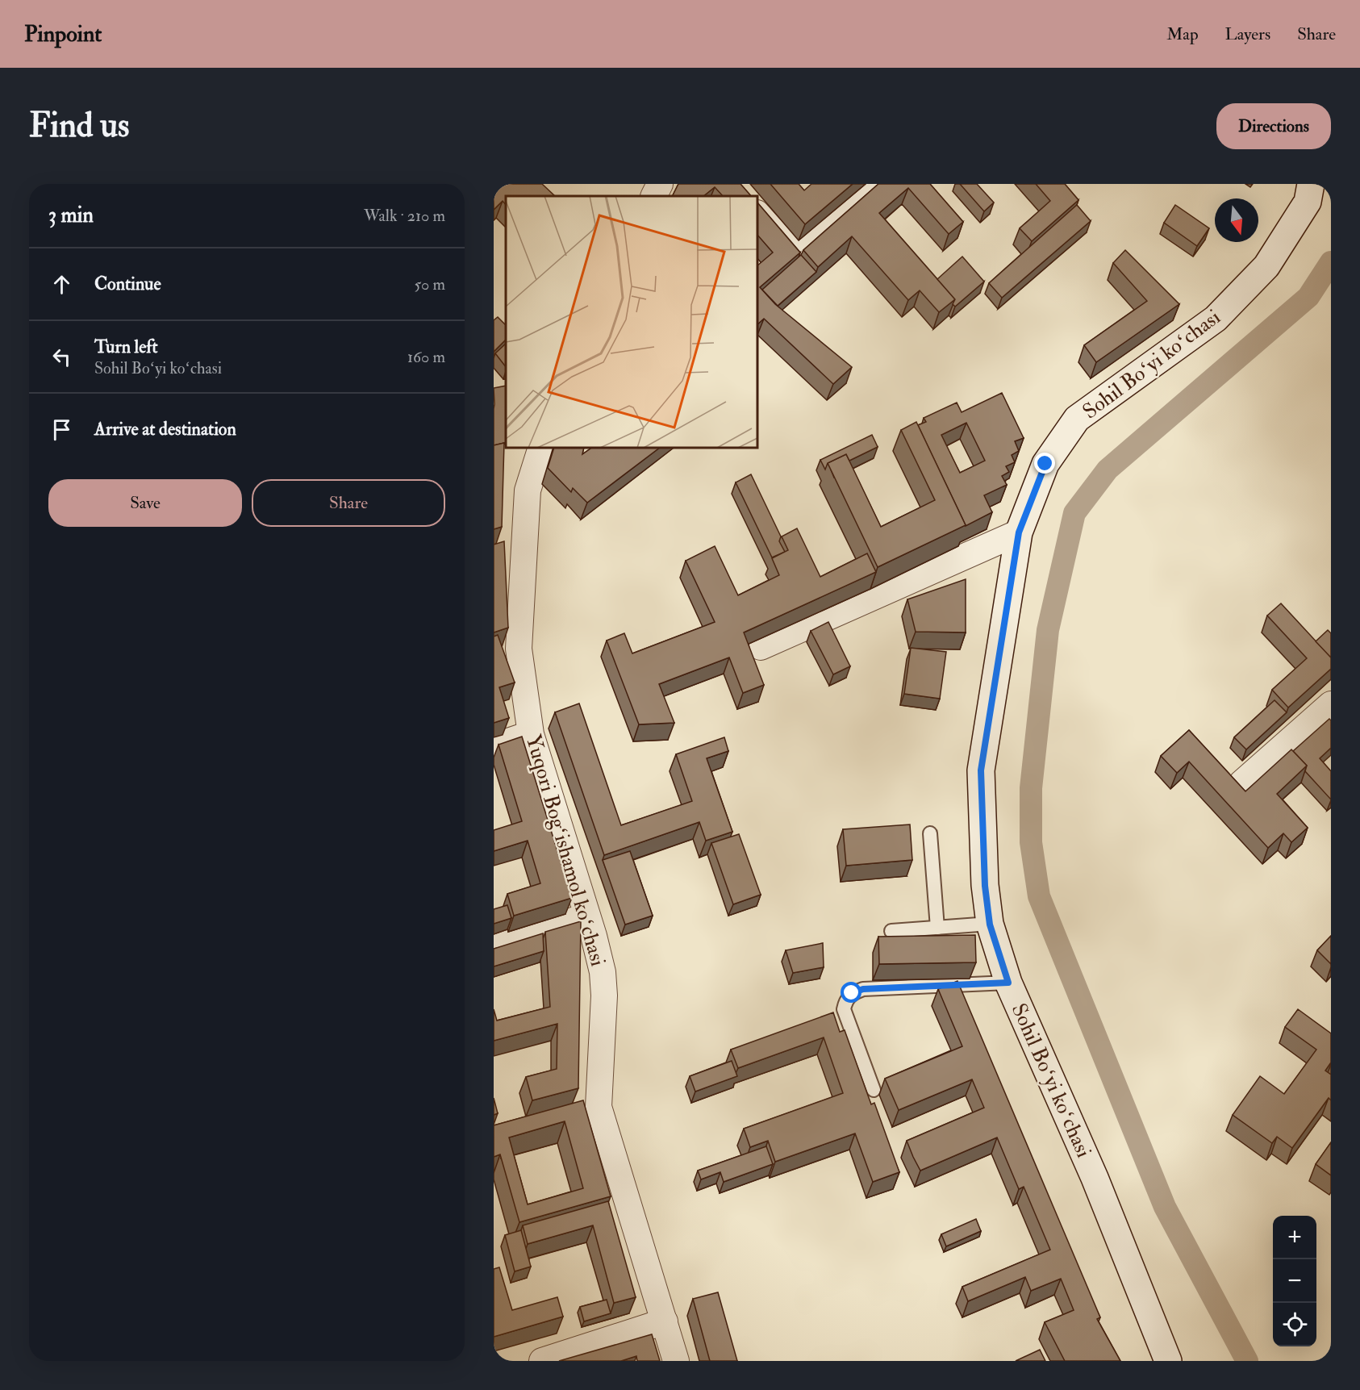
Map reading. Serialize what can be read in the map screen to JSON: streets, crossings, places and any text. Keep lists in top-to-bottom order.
{
  "streets": {
    "main road": ["Sohil Boʻyi koʻchasi"],
    "street": ["Yuqori Bogʻishamol koʻchasi"]
  },
  "north": "bottom",
  "page": {
    "header": "Pinpoint",
    "nav": ["Map", "Layers", "Share"],
    "buttons": [
      "Directions",
      ["Save", "Share"]
    ],
    "title": "Find us",
    "heading": ["3 min", "Walk · 210 m"],
    "list": [
      ["Continue", "50 m"],
      ["Turn left", "Sohil Boʻyi koʻchasi", "160 m"],
      "Arrive at destination"
    ],
    "map_buttons": ["+", "−"]
  }
}
